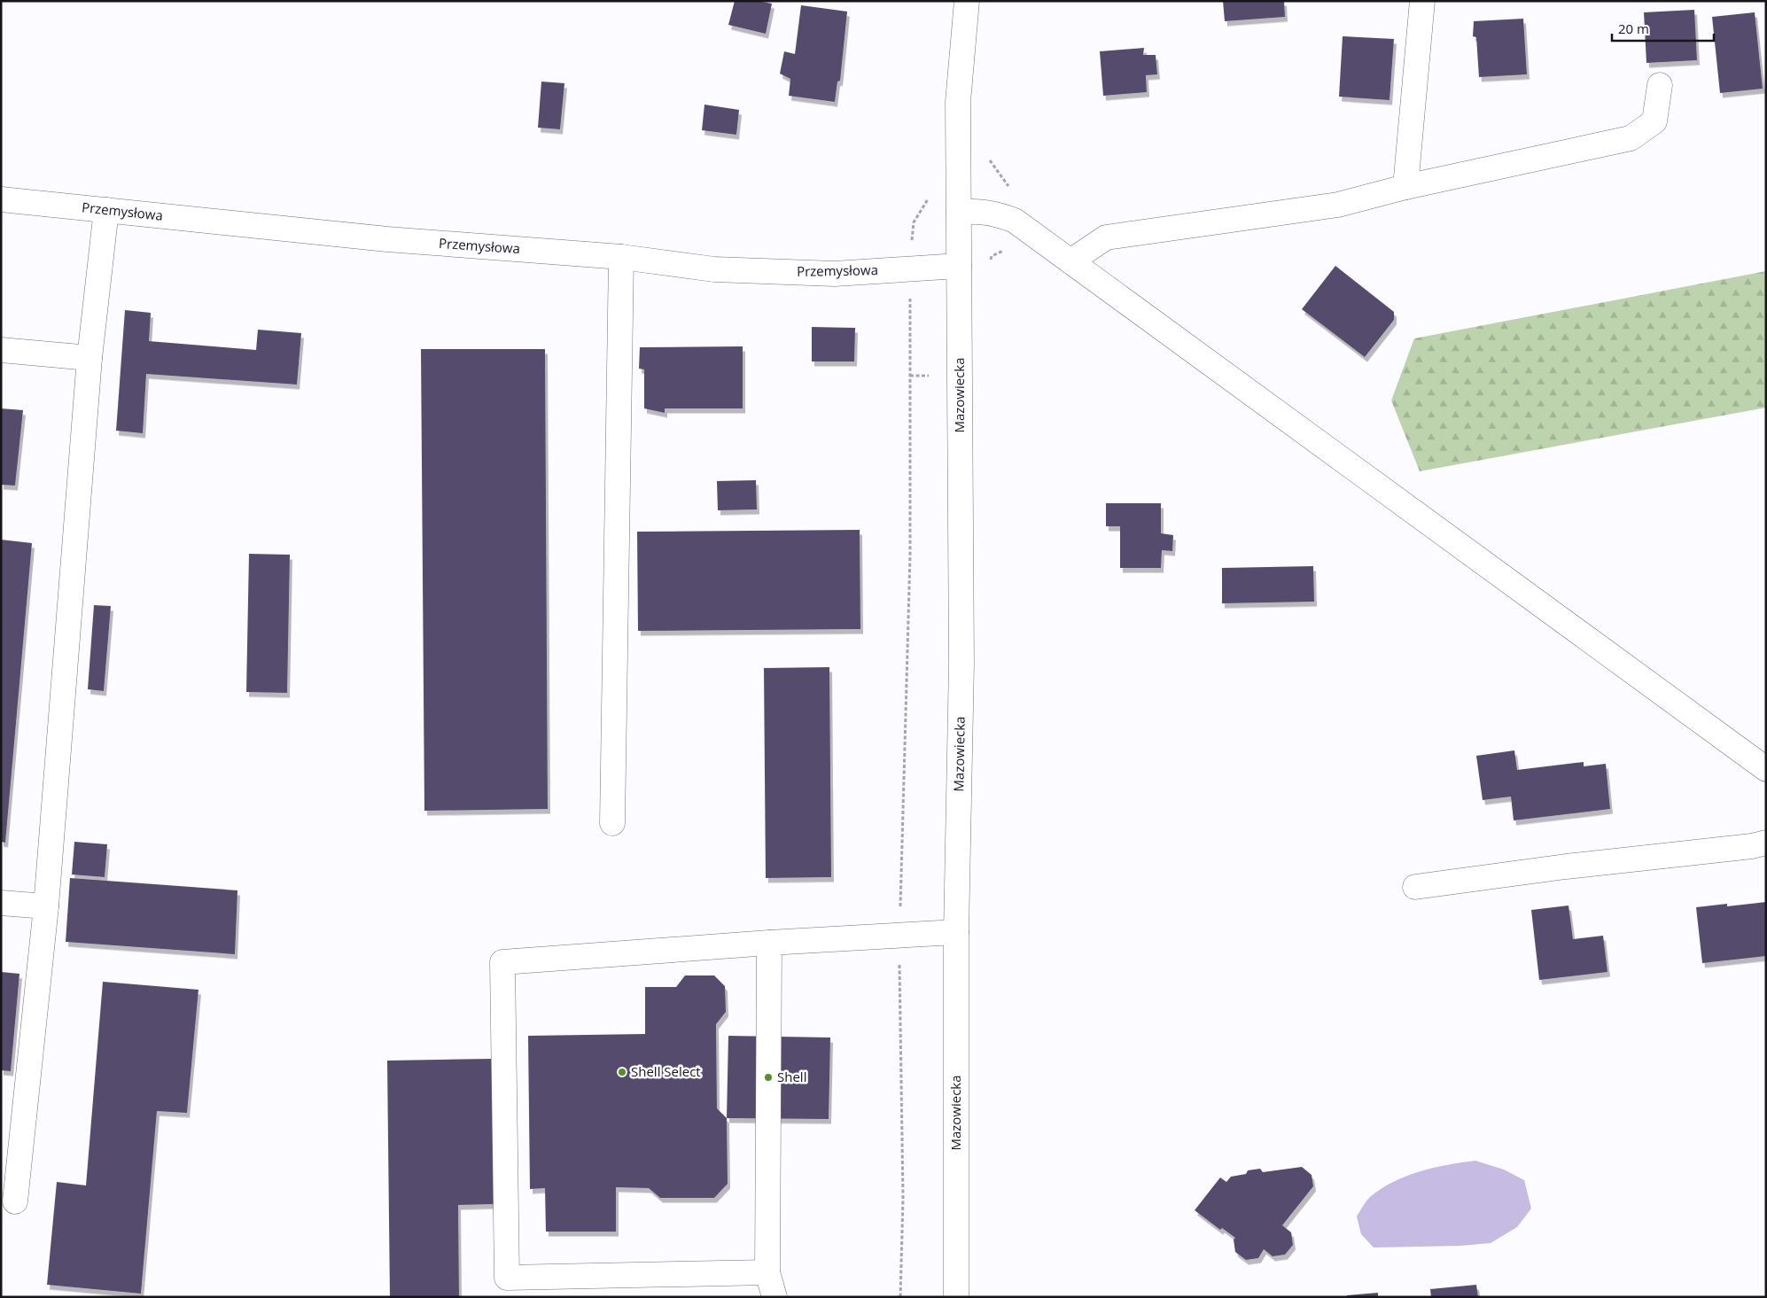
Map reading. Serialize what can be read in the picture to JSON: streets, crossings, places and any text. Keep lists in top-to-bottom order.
{
  "streets": {
    "street": ["Przemysłowa", "Mazowiecka"]
  },
  "crossings": [
    ["Przemysłowa", "Mazowiecka"]
  ],
  "places": ["Shell Select", "Shell"],
  "scale_bar": "20 m"
}
